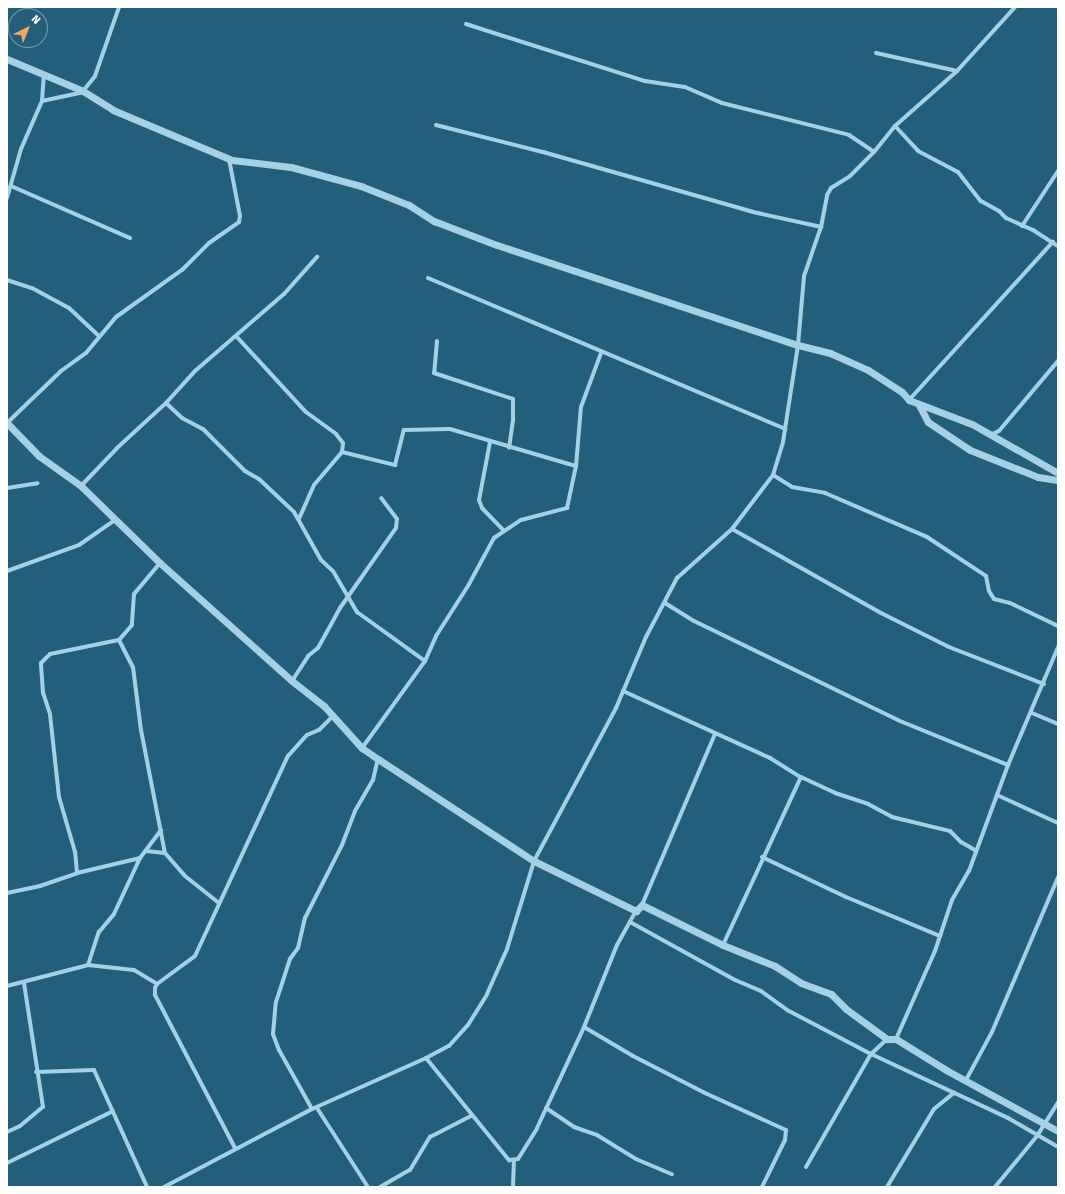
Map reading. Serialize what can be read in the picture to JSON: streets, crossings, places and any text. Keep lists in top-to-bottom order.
{
  "north": "top right"
}
